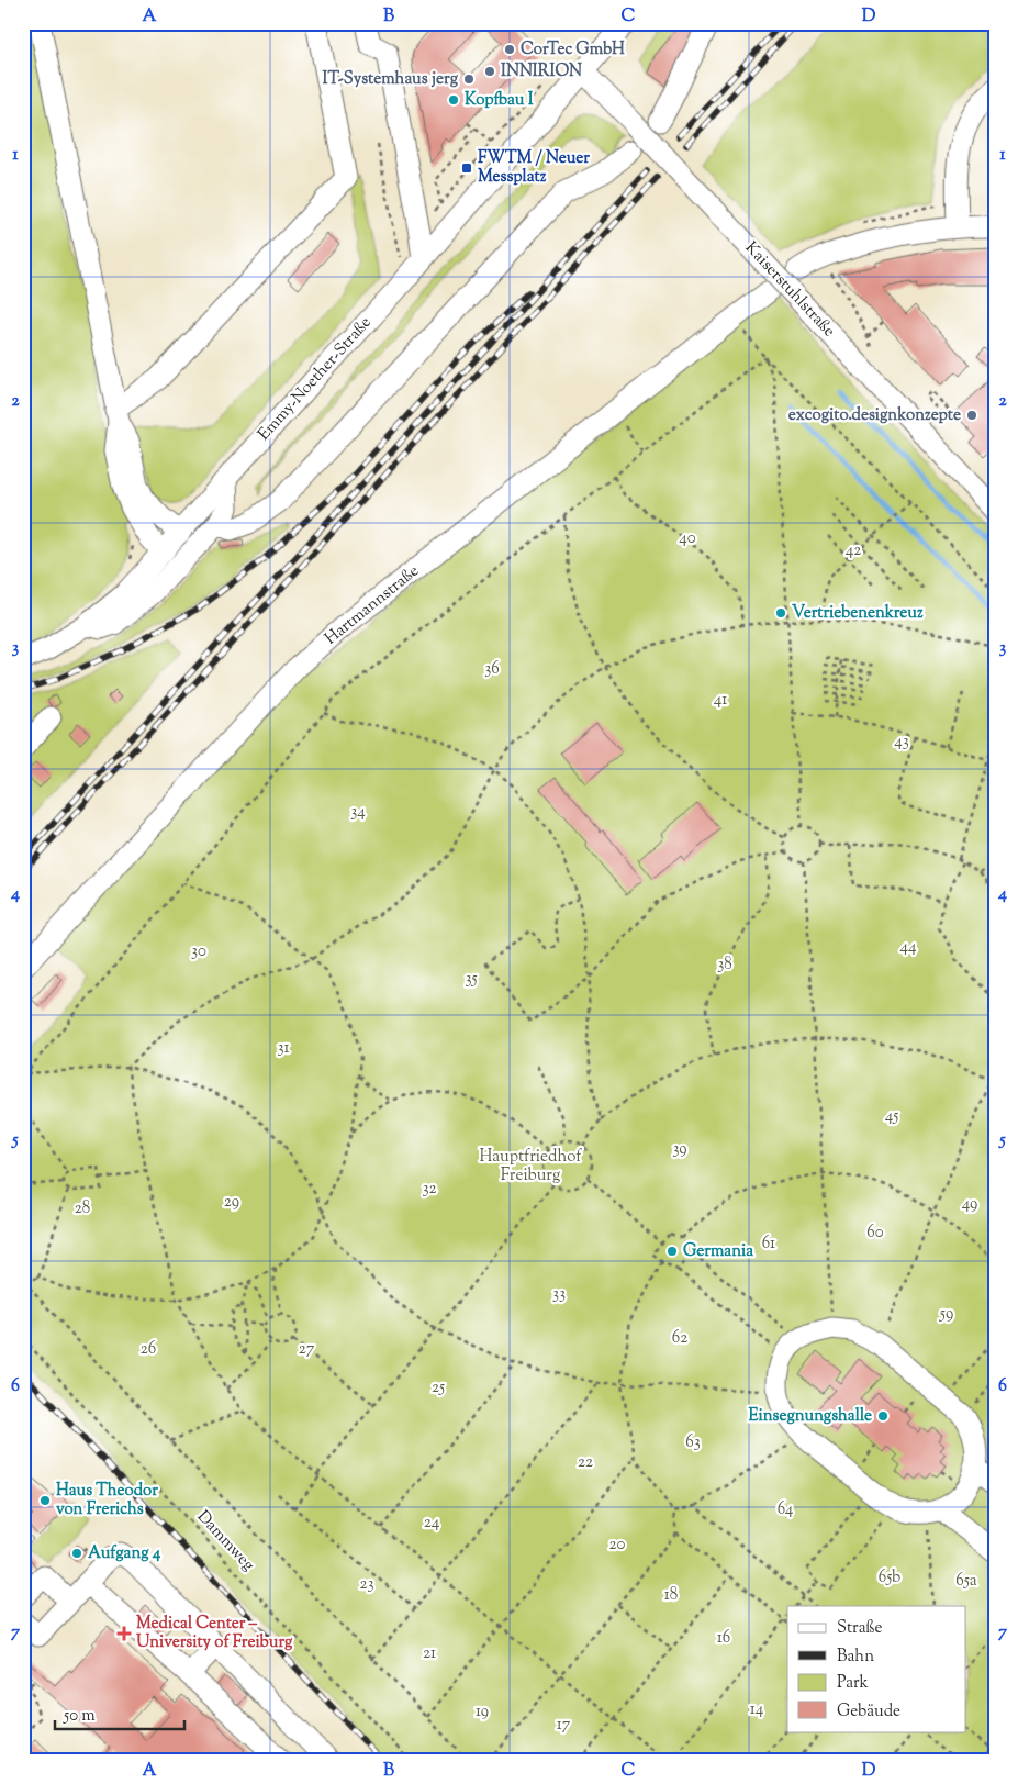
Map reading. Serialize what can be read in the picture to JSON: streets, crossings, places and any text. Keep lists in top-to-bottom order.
{
  "streets": {
    "street": ["Kaiserstuhlstraße", "Emmy-Noether-Straße", "Hartmannstraße"],
    "path": ["Dammweg"]
  },
  "crossings": [
    ["Kaiserstuhlstraße", "Emmy-Noether-Straße"]
  ],
  "parks": [
    "40",
    "42",
    "36",
    "41",
    "43",
    "34",
    "44",
    "30",
    "38",
    "35",
    "31",
    "45",
    "39",
    "Hauptfriedhof Freiburg",
    "32",
    "29",
    "49",
    "28",
    "60",
    "61",
    "33",
    "59",
    "62",
    "26",
    "27",
    "25",
    "63",
    "22",
    "64",
    "24",
    "20",
    "65b",
    "65a",
    "23",
    "18",
    "16",
    "21",
    "14",
    "19",
    "17"
  ],
  "places": {
    "other": [
      "CorTec GmbH",
      "INNIRION",
      "IT-Systemhaus jerg",
      "Kopfbau I",
      "excogito.designkonzepte",
      "Vertriebenenkreuz",
      "Germania",
      "Einsegnungshalle",
      "Haus Theodor von Frerichs",
      "Aufgang 4"
    ],
    "transit": ["FWTM / Neuer Messplatz"],
    "health": ["Medical Center – University of Freiburg"]
  },
  "legend": [
    "Straße",
    "Bahn",
    "Park",
    "Gebäude"
  ],
  "scale_bar": "50 m",
  "grid": {
    "columns": [
      "A",
      "B",
      "C",
      "D"
    ],
    "rows": [
      "1",
      "2",
      "3",
      "4",
      "5",
      "6",
      "7"
    ]
  }
}
